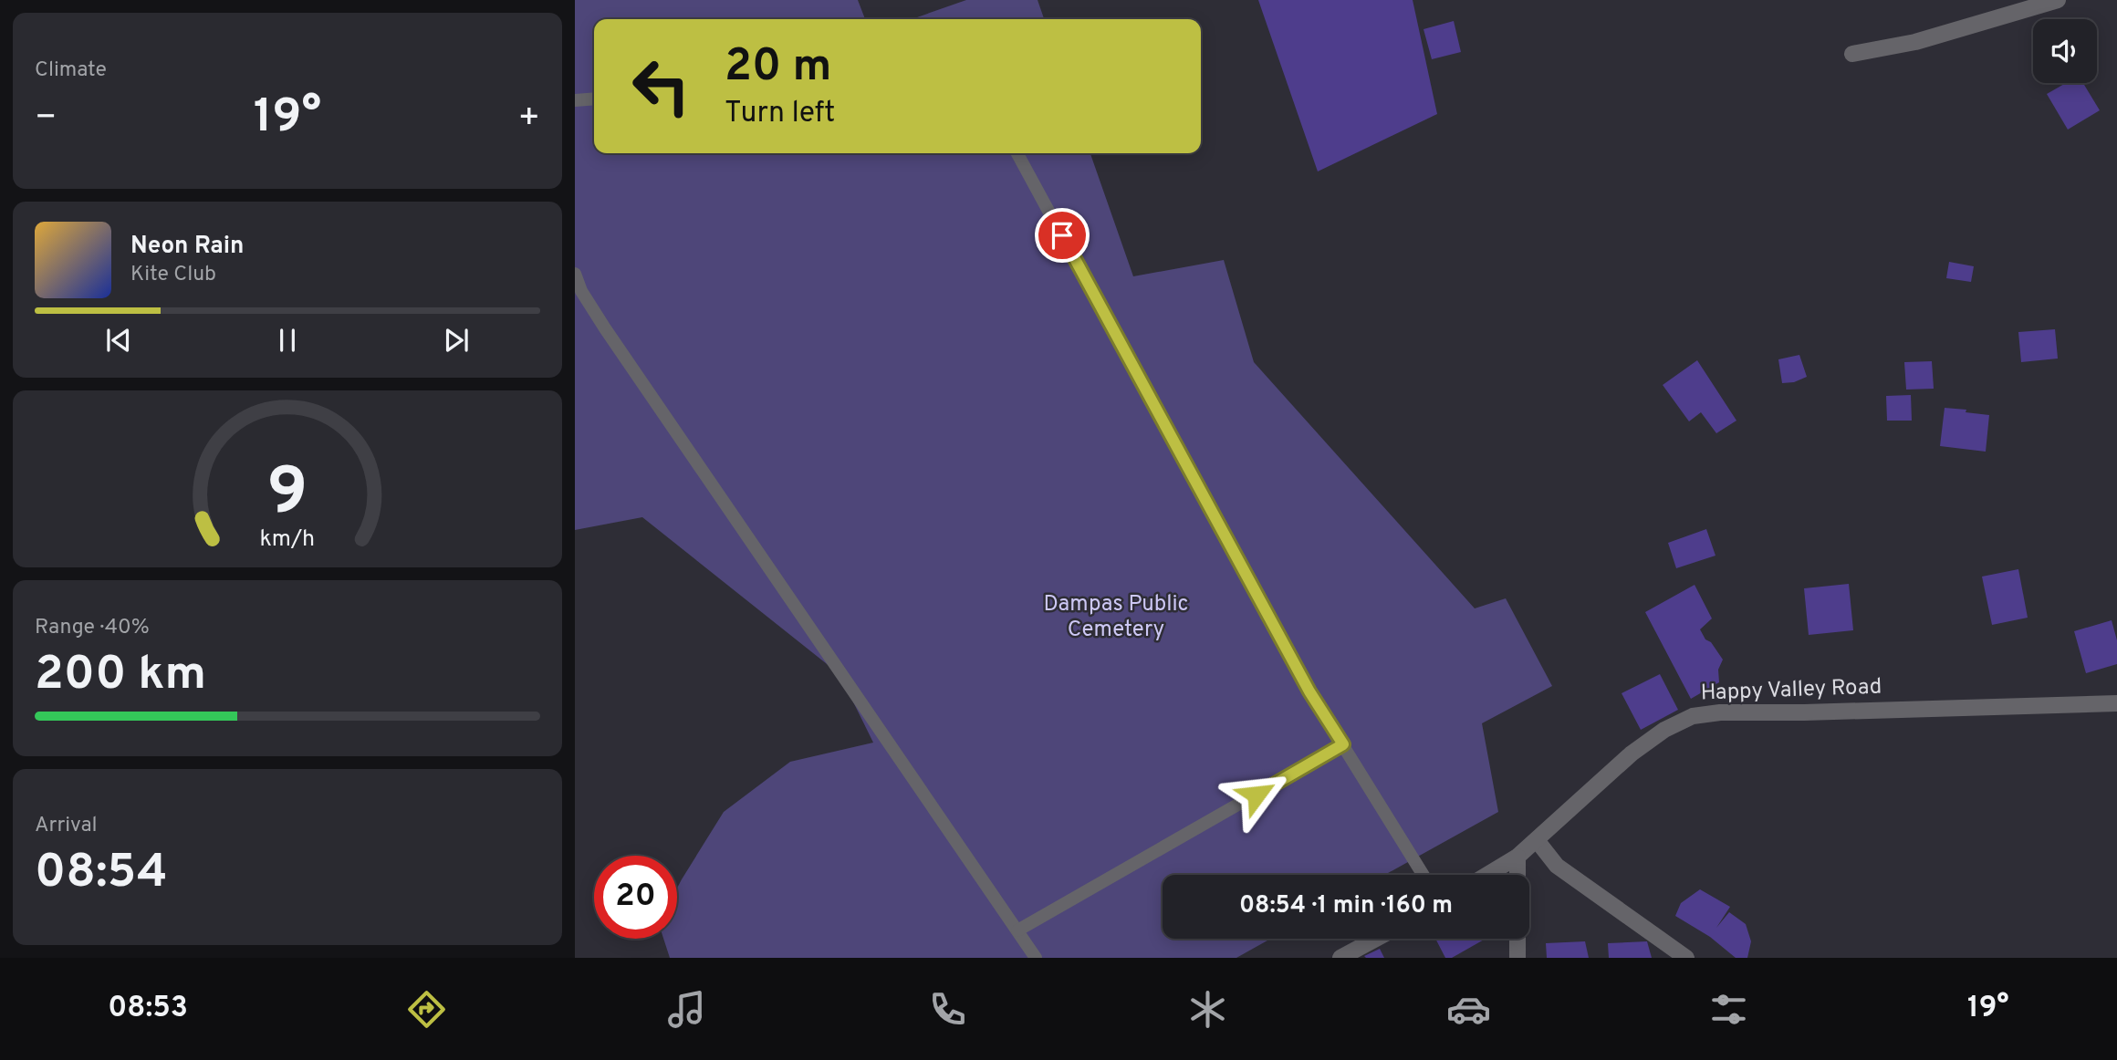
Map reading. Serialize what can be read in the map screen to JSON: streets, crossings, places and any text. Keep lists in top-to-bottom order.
{
  "streets": {
    "street": ["Happy Valley Road"]
  },
  "parks": ["Dampas Public Cemetery"],
  "page": {
    "tile": [
      "Climate",
      ["Range · 40%", "200 km"],
      ["Arrival", "08:54"]
    ],
    "turn": ["20 m", "Turn left"],
    "heat": ["−", "19°", "+"],
    "song": ["Neon Rain", "Kite Club"],
    "limit": "20",
    "trip": "08:54 · 1 min · 160 m",
    "tabs": ["08:53", "19°"],
    "gauge": ["9", "km/h"]
  }
}
